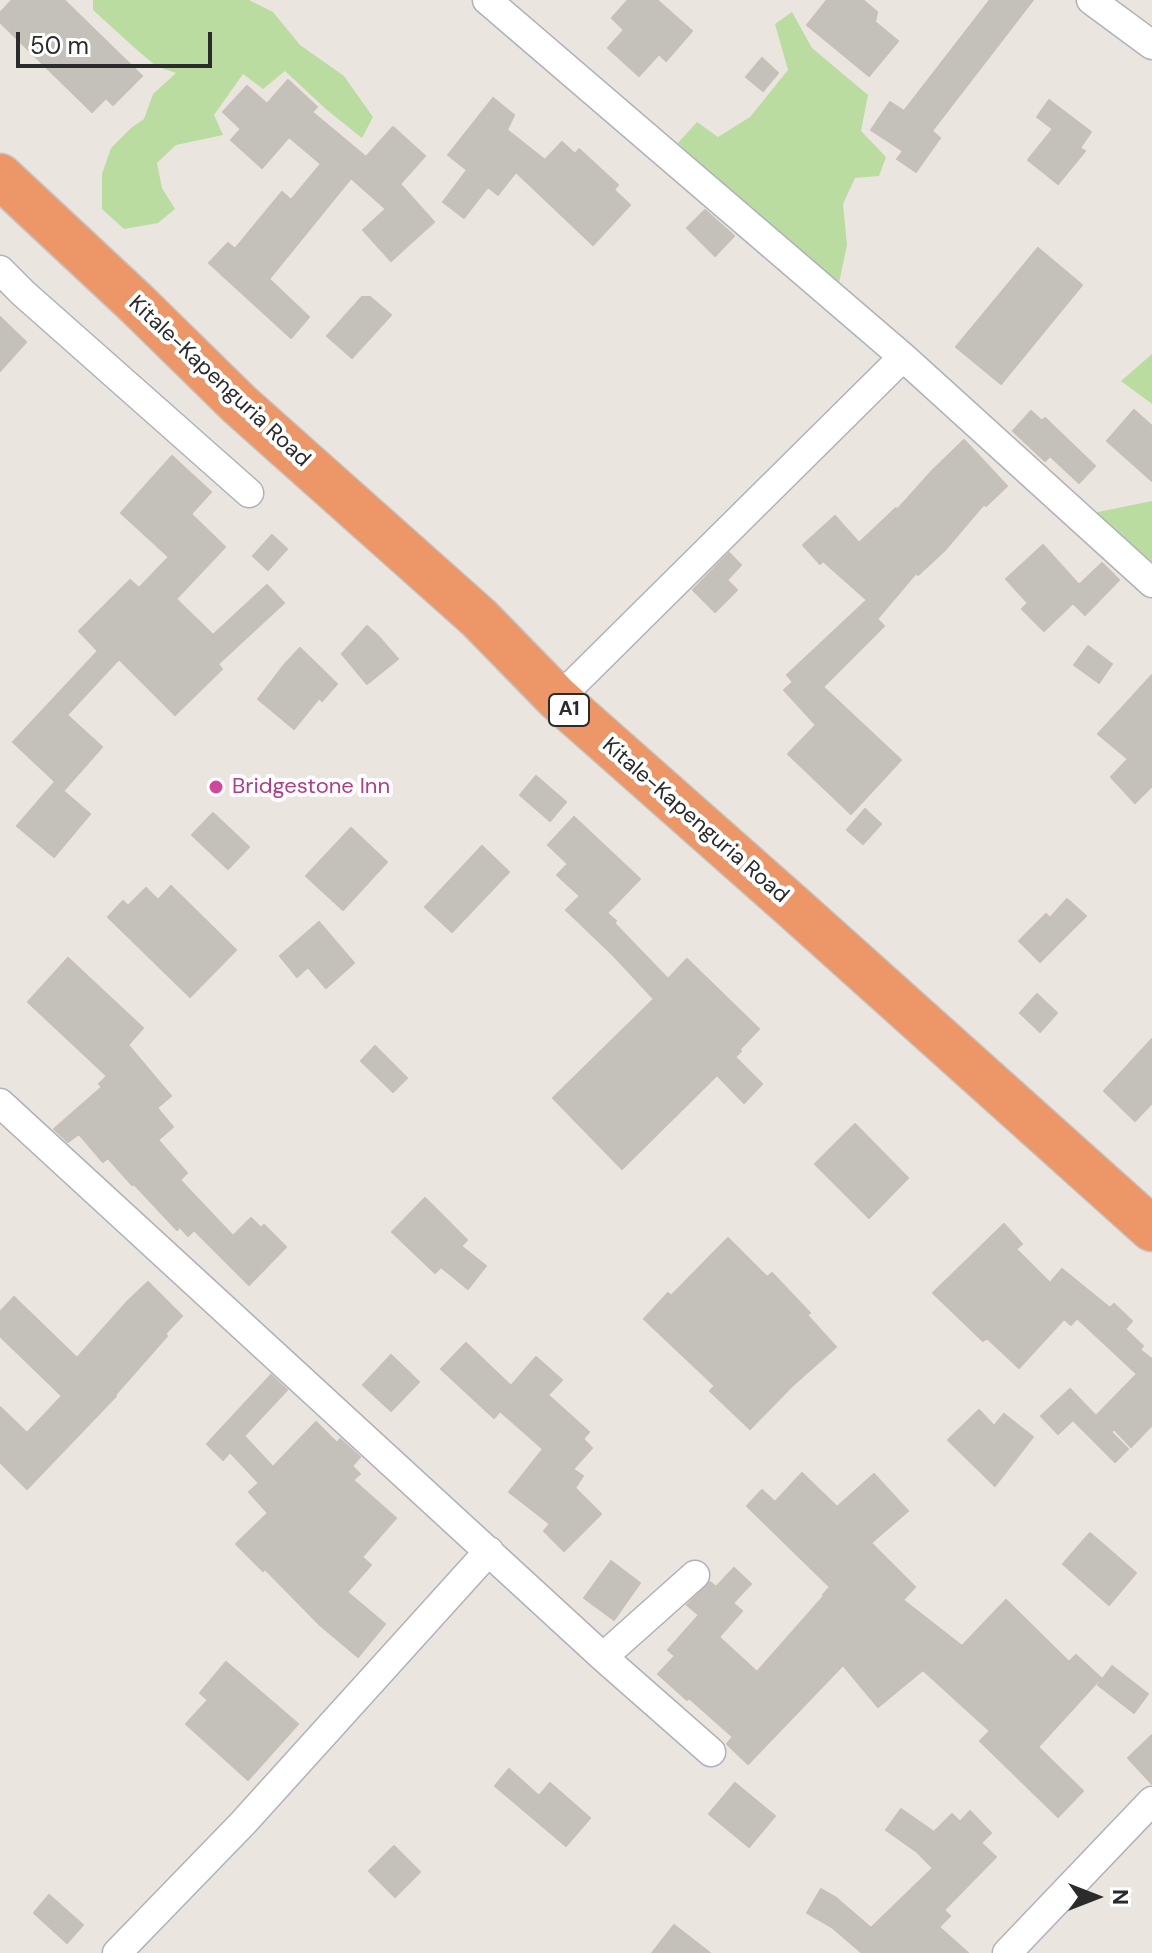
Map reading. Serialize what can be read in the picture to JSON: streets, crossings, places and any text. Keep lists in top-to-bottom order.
{
  "streets": {
    "highway": ["Kitale-Kapenguria Road", "A1"]
  },
  "places": ["Bridgestone Inn"],
  "scale_bar": "50 m",
  "north": "right"
}
